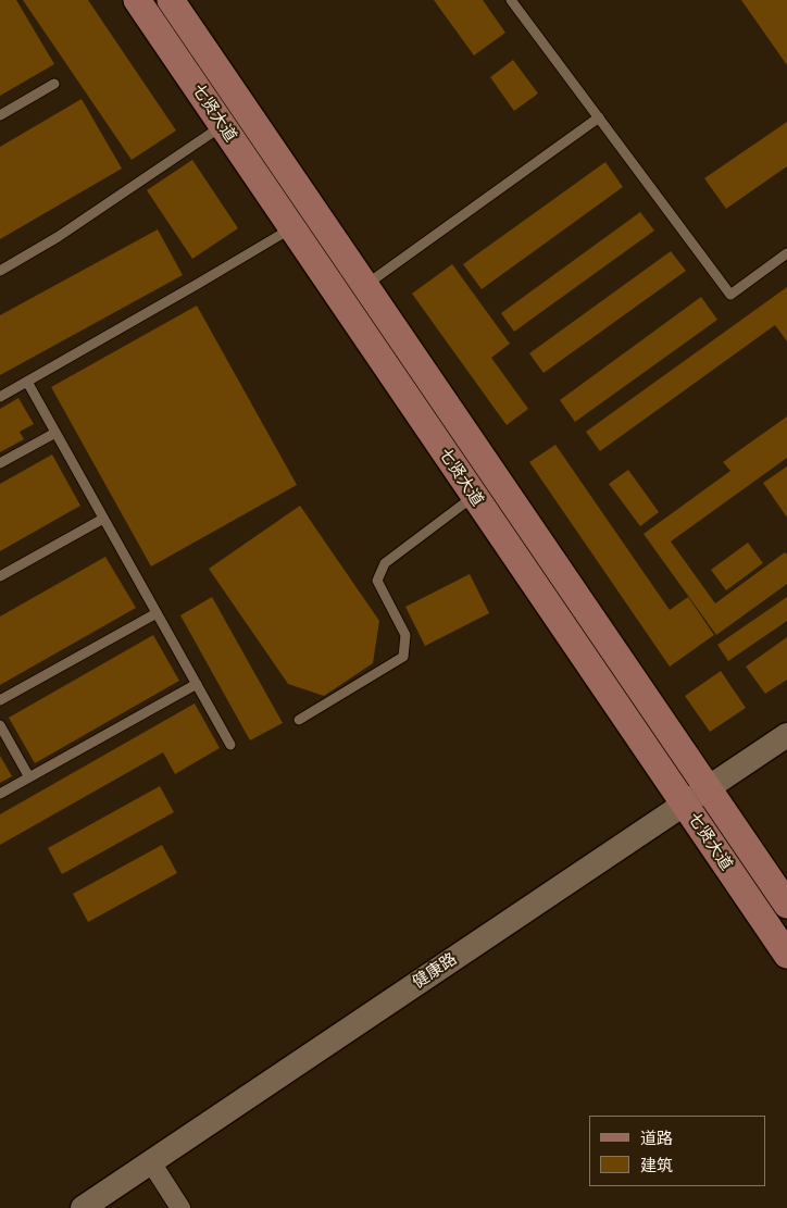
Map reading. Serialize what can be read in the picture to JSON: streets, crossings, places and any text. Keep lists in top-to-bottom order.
{
  "streets": {
    "main road": ["七贤大道"],
    "street": ["健康路"]
  },
  "crossings": [
    ["七贤大道", "健康路"]
  ],
  "legend": ["道路", "建筑"]
}
